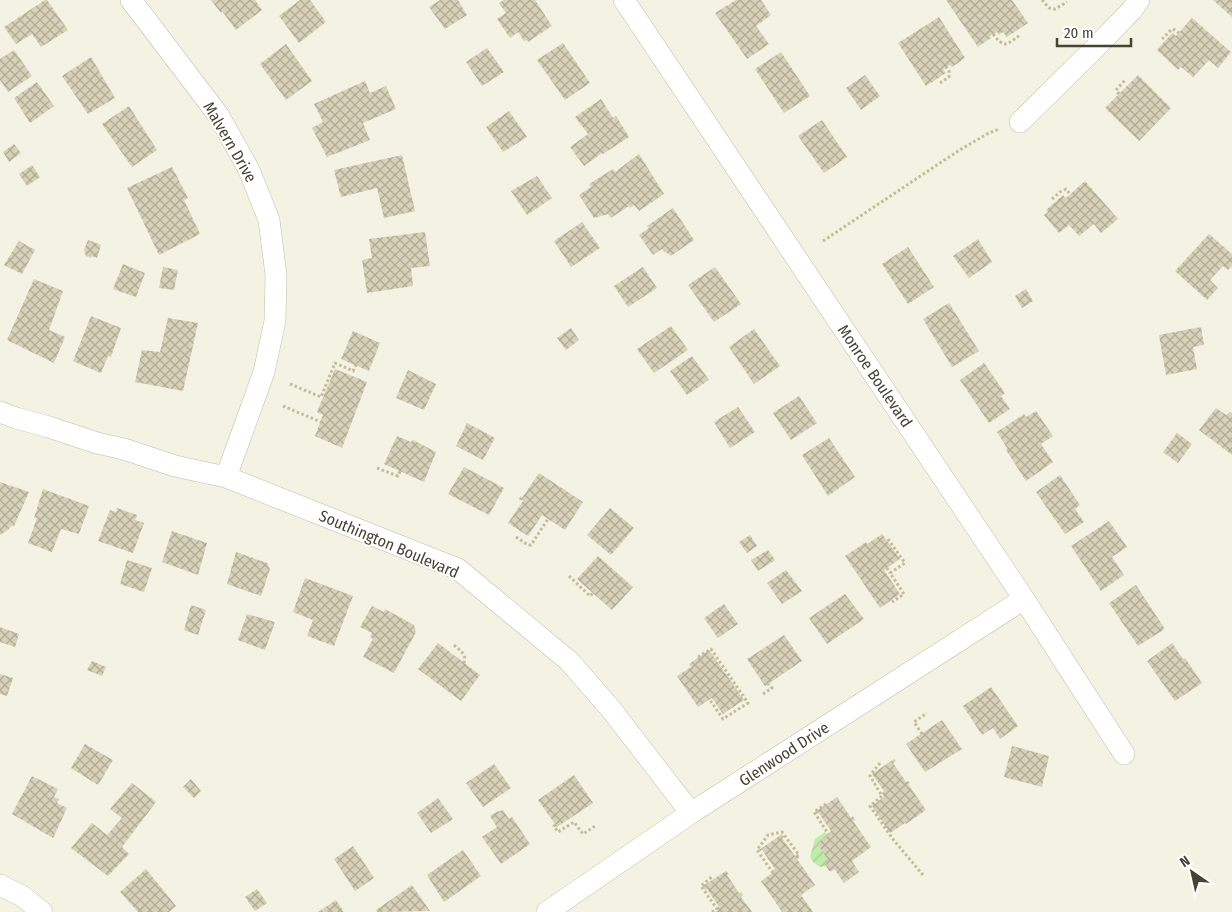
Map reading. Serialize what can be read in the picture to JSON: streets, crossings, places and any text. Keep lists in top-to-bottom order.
{
  "streets": {
    "street": [
      "Malvern Drive",
      "Monroe Boulevard",
      "Southington Boulevard",
      "Glenwood Drive"
    ]
  },
  "crossings": [
    ["Malvern Drive", "Southington Boulevard"],
    ["Monroe Boulevard", "Glenwood Drive"],
    ["Southington Boulevard", "Glenwood Drive"]
  ],
  "scale_bar": "20 m",
  "north": "top left"
}
